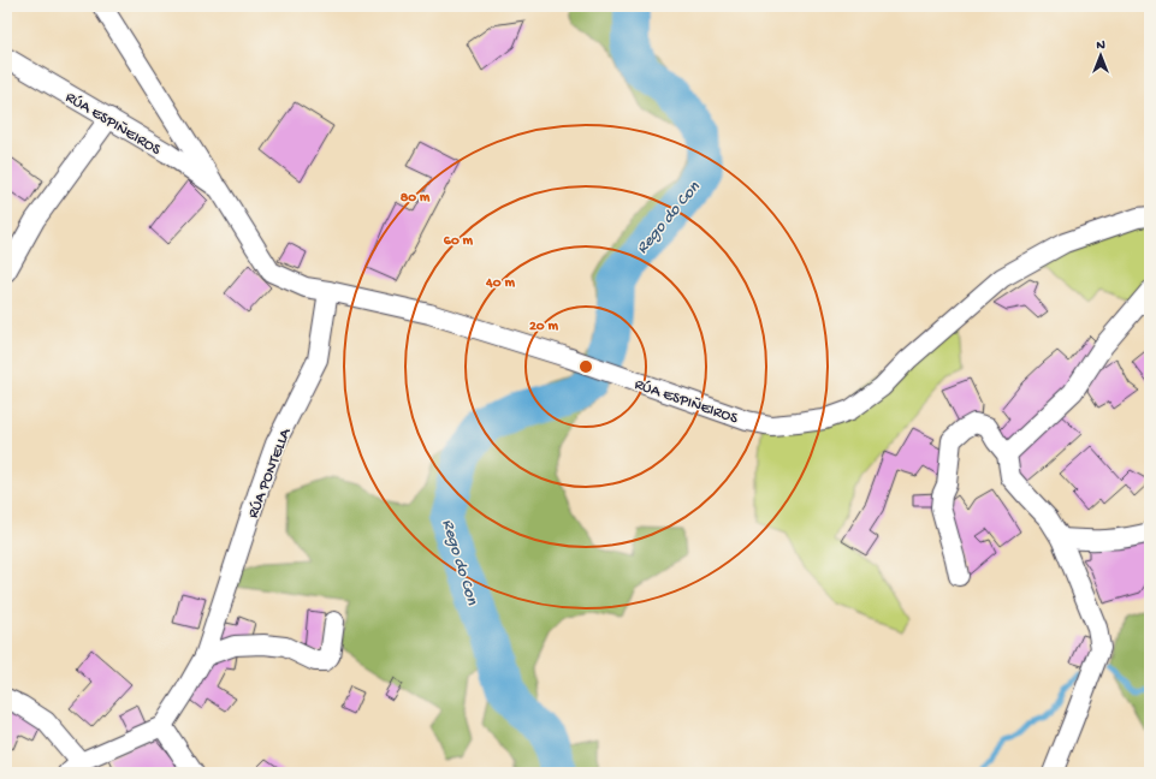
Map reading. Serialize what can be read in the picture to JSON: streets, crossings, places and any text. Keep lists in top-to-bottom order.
{
  "streets": {
    "street": ["RÚA ESPIÑEIROS", "RÚA PONTELLA"]
  },
  "crossings": [
    ["RÚA ESPIÑEIROS", "RÚA PONTELLA"]
  ],
  "water": ["Rego do Con"],
  "north": "top",
  "rings": [
    "80 m",
    "60 m",
    "40 m",
    "20 m"
  ]
}
